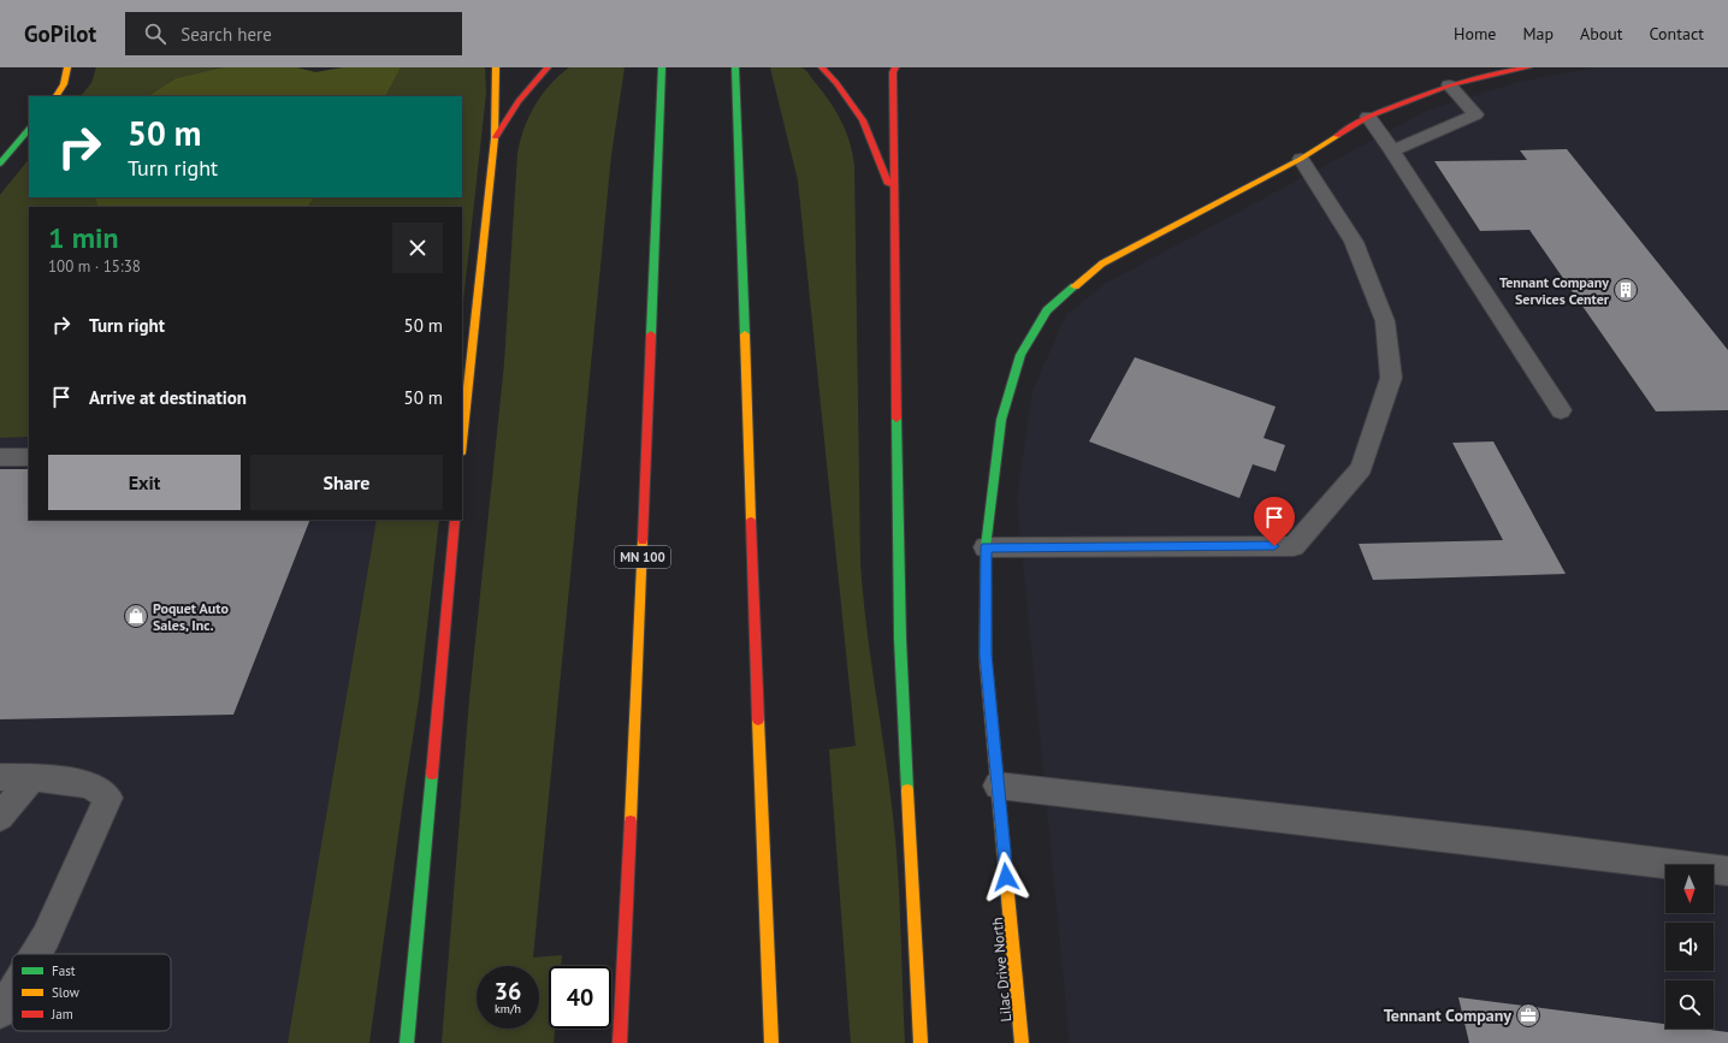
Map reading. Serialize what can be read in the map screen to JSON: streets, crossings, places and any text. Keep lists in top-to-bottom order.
{
  "streets": {
    "main road": ["MN 100", "Lilac Drive North"]
  },
  "places": {
    "building": ["Tennant Company Services Center"],
    "shop": ["Poquet Auto Sales, Inc."],
    "office": ["Tennant Company"]
  },
  "legend": ["Fast", "Slow", "Jam"],
  "north": "bottom",
  "page": {
    "header": "GoPilot",
    "search": "Search here",
    "nav": [
      "Home",
      "Map",
      "About",
      "Contact"
    ],
    "turn": ["50 m", "Turn right"],
    "heading": ["1 min", "100 m · 15:38"],
    "list": [
      {
        "name": "Turn right",
        "value": "50 m"
      },
      {
        "name": "Arrive at destination",
        "value": "50 m"
      }
    ],
    "buttons": ["Exit", "Share"],
    "speed": "36 km/h",
    "limit": "40"
  }
}
